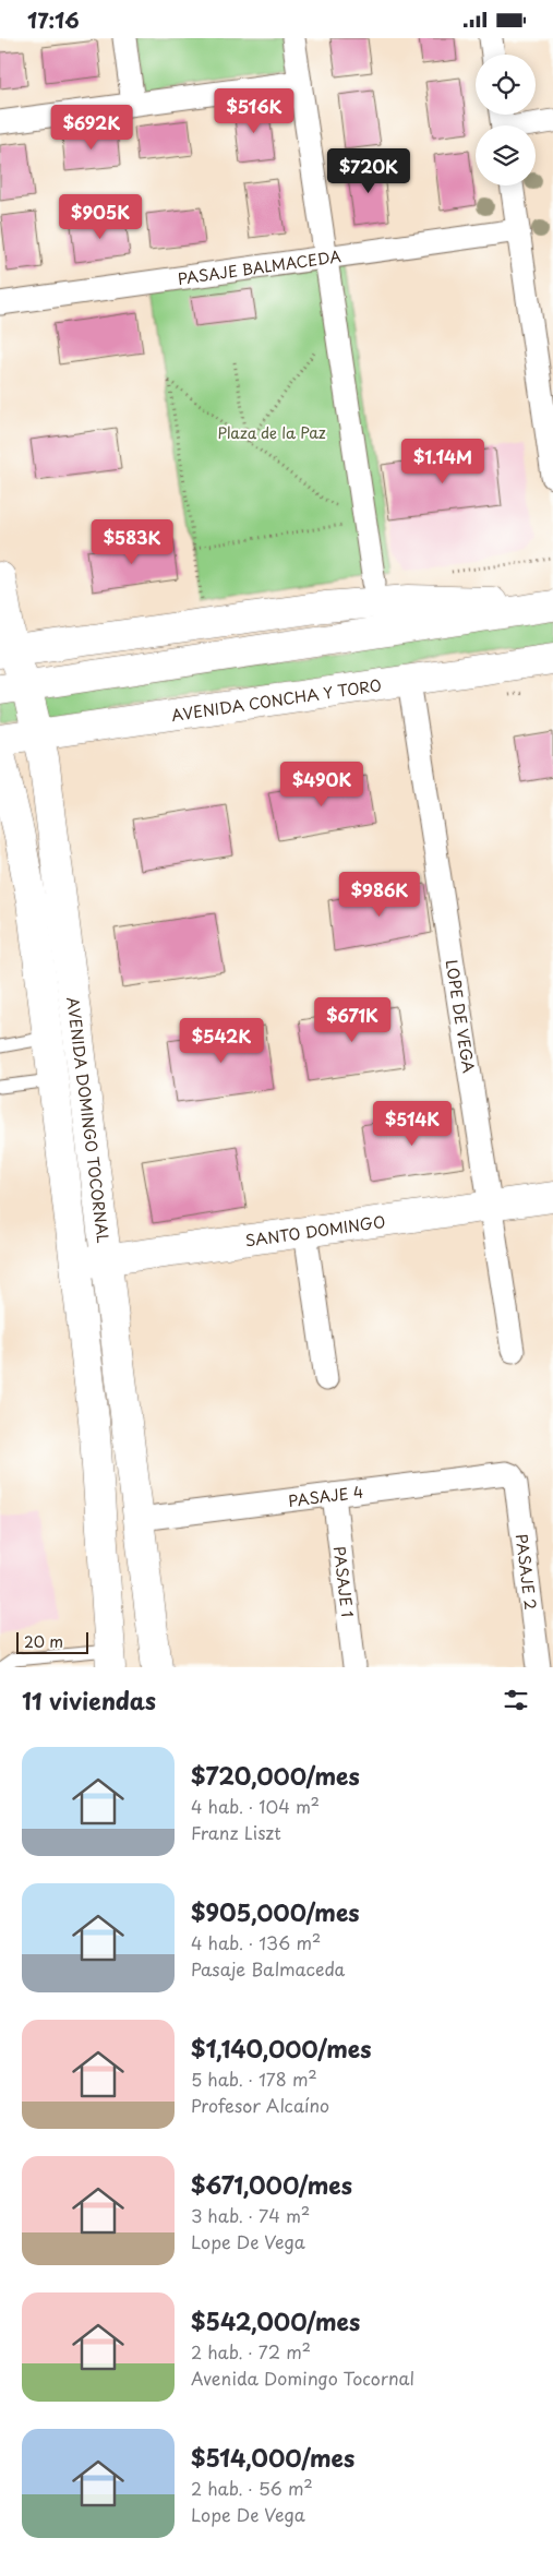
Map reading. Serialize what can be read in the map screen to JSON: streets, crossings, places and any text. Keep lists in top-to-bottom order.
{
  "streets": {
    "main road": ["AVENIDA CONCHA Y TORO", "AVENIDA DOMINGO TOCORNAL", "SANTO DOMINGO"],
    "street": [
      "PASAJE BALMACEDA",
      "LOPE DE VEGA",
      "PASAJE 4",
      "PASAJE 2",
      "PASAJE 1"
    ]
  },
  "crossings": [
    ["AVENIDA CONCHA Y TORO", "LOPE DE VEGA"],
    ["AVENIDA CONCHA Y TORO", "AVENIDA DOMINGO TOCORNAL"],
    ["LOPE DE VEGA", "SANTO DOMINGO"],
    ["AVENIDA DOMINGO TOCORNAL", "SANTO DOMINGO"],
    ["AVENIDA DOMINGO TOCORNAL", "PASAJE 4"],
    ["PASAJE 4", "PASAJE 2"],
    ["PASAJE 4", "PASAJE 1"]
  ],
  "parks": ["Plaza de la Paz"],
  "scale_bar": "20 m",
  "page": {
    "status": "17:16",
    "price": [
      "$516K",
      "$692K",
      "$720K",
      "$905K",
      "$1.14M",
      "$583K",
      "$490K",
      "$986K",
      "$671K",
      "$542K",
      "$514K"
    ],
    "scale": "20 m",
    "heading": "11 viviendas",
    "list": [
      {
        "name": "$720,000/mes",
        "note": "4 hab. · 104 m² · Franz Liszt"
      },
      {
        "name": "$905,000/mes",
        "note": "4 hab. · 136 m² · Pasaje Balmaceda"
      },
      {
        "name": "$1,140,000/mes",
        "note": "5 hab. · 178 m² · Profesor Alcaíno"
      },
      {
        "name": "$671,000/mes",
        "note": "3 hab. · 74 m² · Lope De Vega"
      },
      {
        "name": "$542,000/mes",
        "note": "2 hab. · 72 m² · Avenida Domingo Tocornal"
      },
      {
        "name": "$514,000/mes",
        "note": "2 hab. · 56 m² · Lope De Vega"
      }
    ]
  }
}
